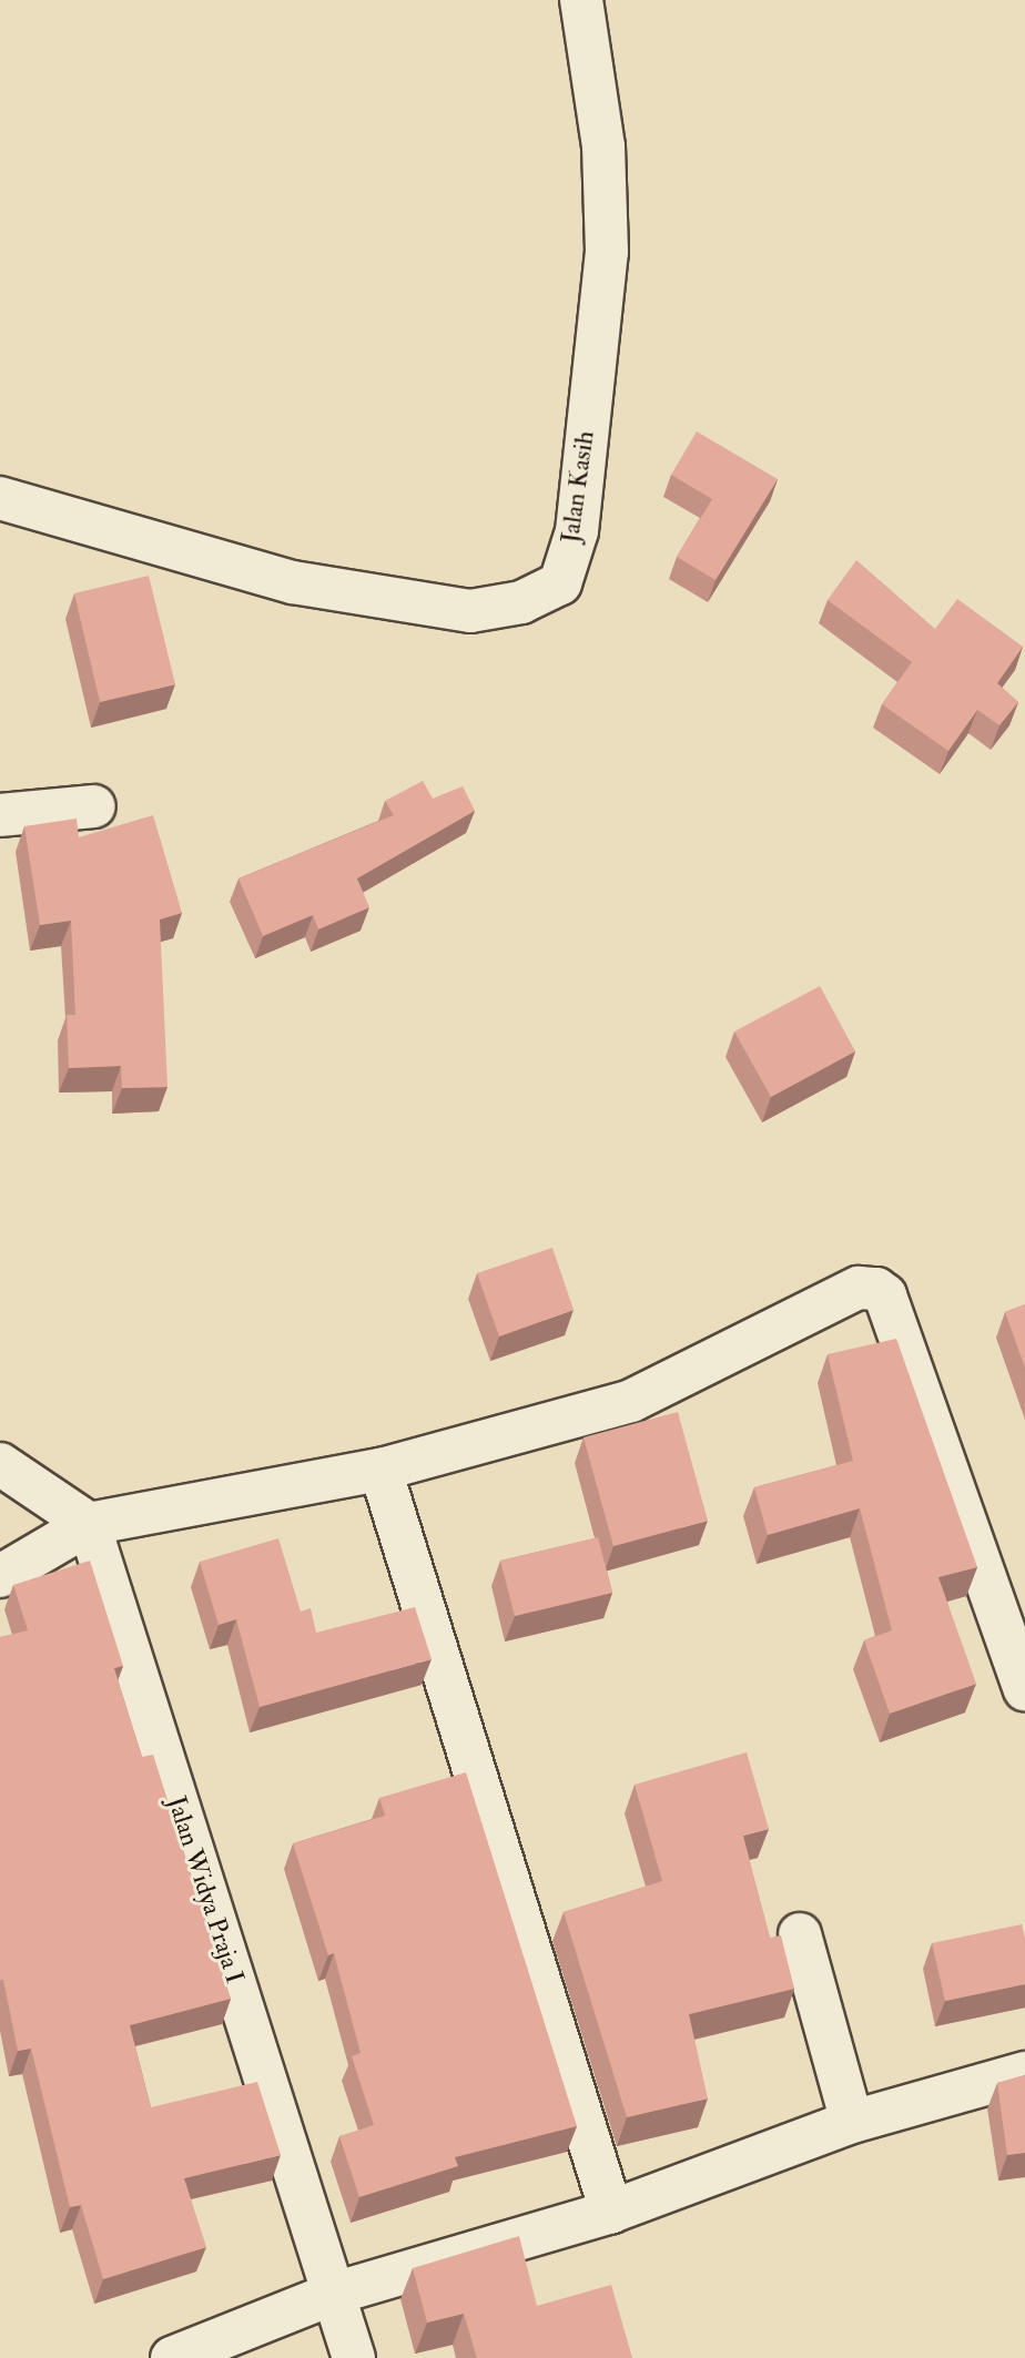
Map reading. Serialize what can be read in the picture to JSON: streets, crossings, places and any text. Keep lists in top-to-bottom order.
{
  "streets": {
    "street": ["Jalan Kasih", "Jalan Widya Praja I"]
  }
}
